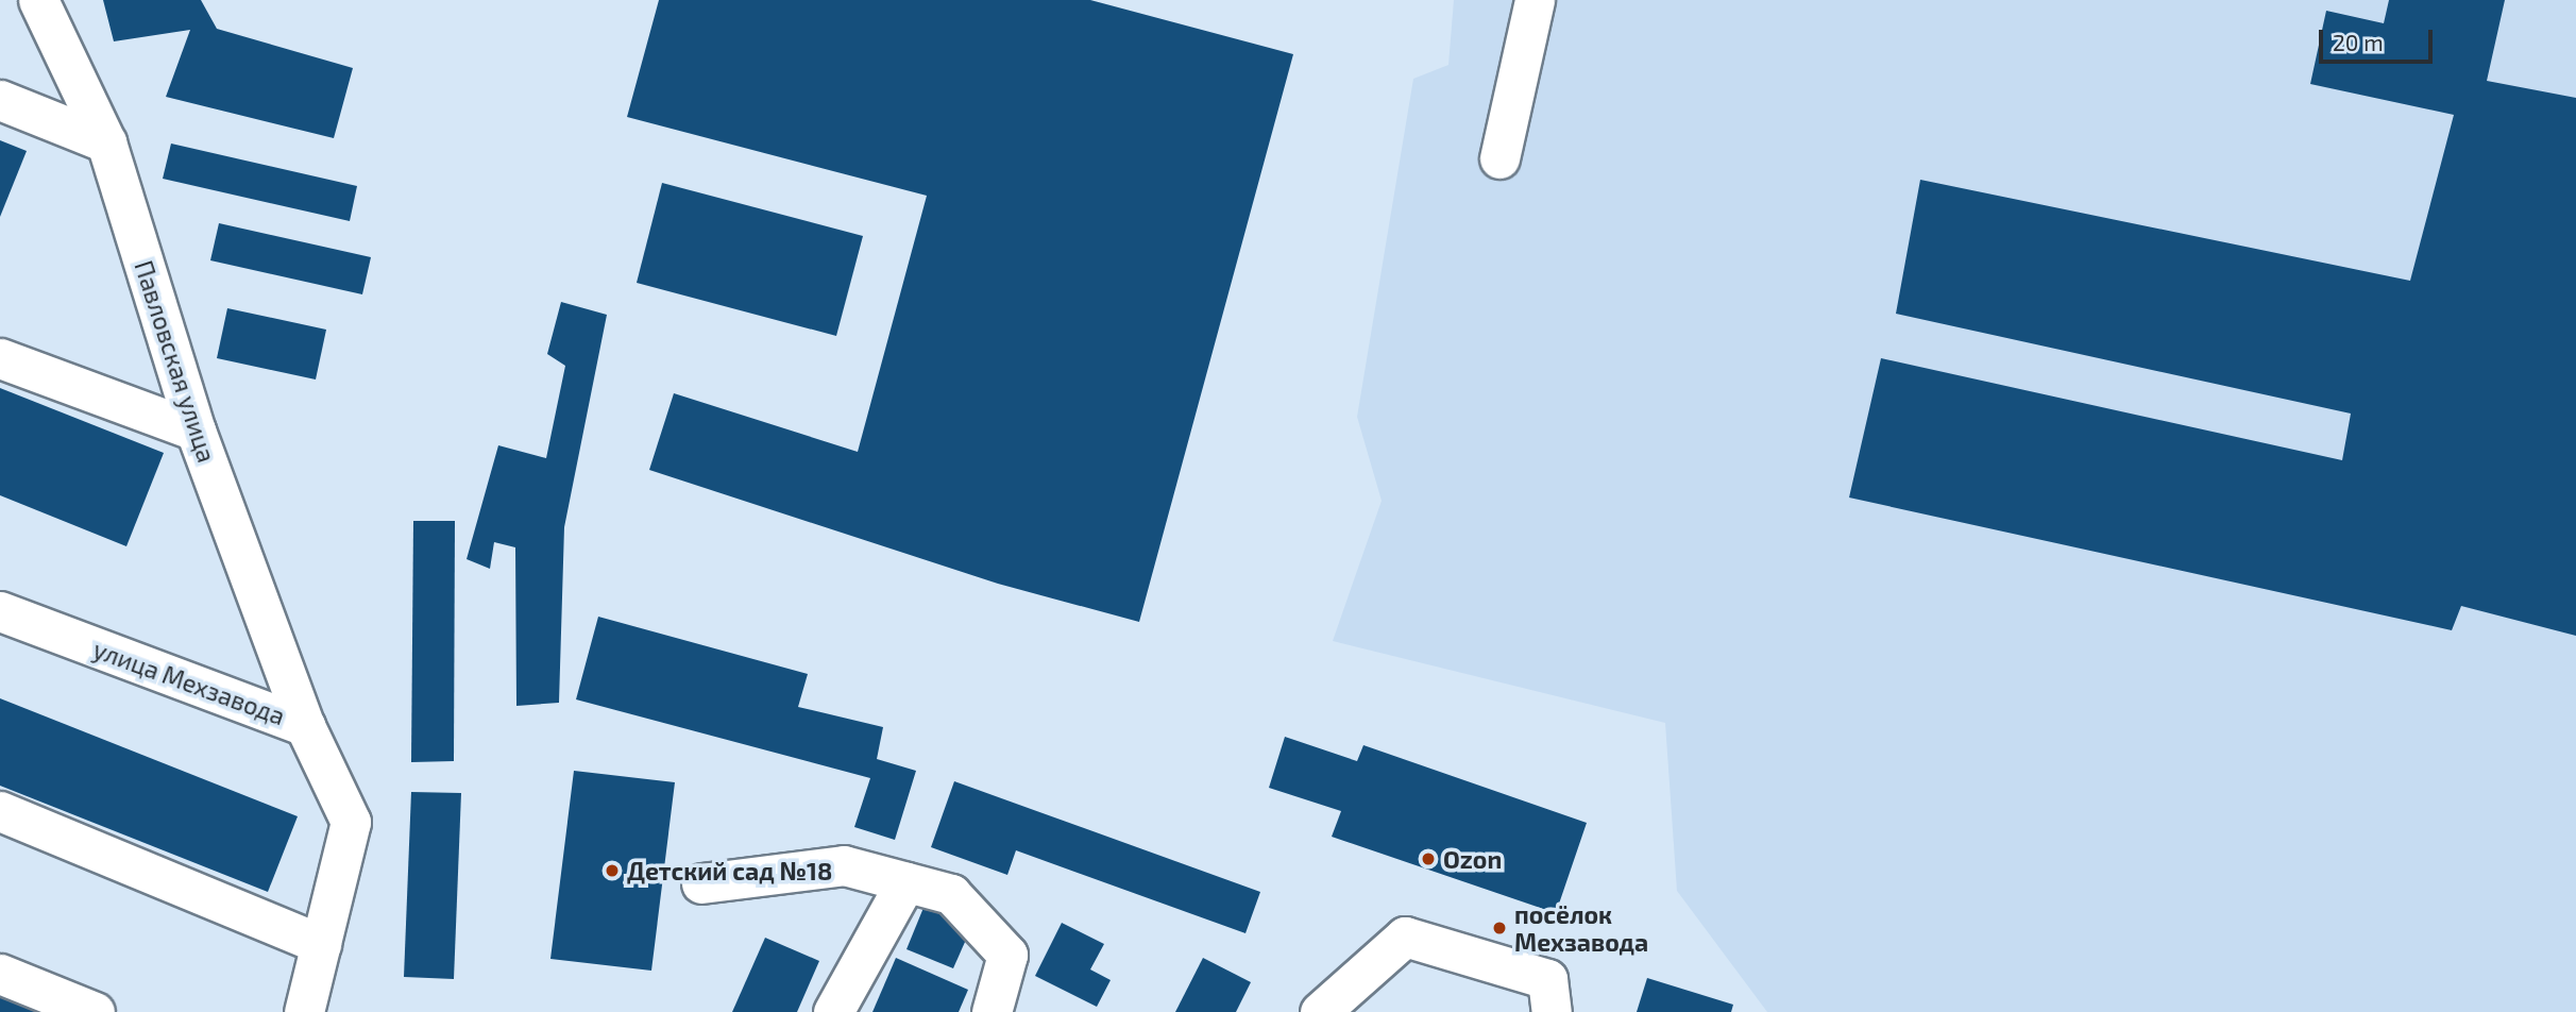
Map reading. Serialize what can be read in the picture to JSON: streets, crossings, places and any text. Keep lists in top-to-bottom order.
{
  "streets": {
    "street": ["Павловская улица", "улица Мехзавода"]
  },
  "crossings": [
    ["Павловская улица", "улица Мехзавода"]
  ],
  "places": ["Ozon", "Детский сад №18", "посёлок Мехзавода"],
  "scale_bar": "20 m"
}
